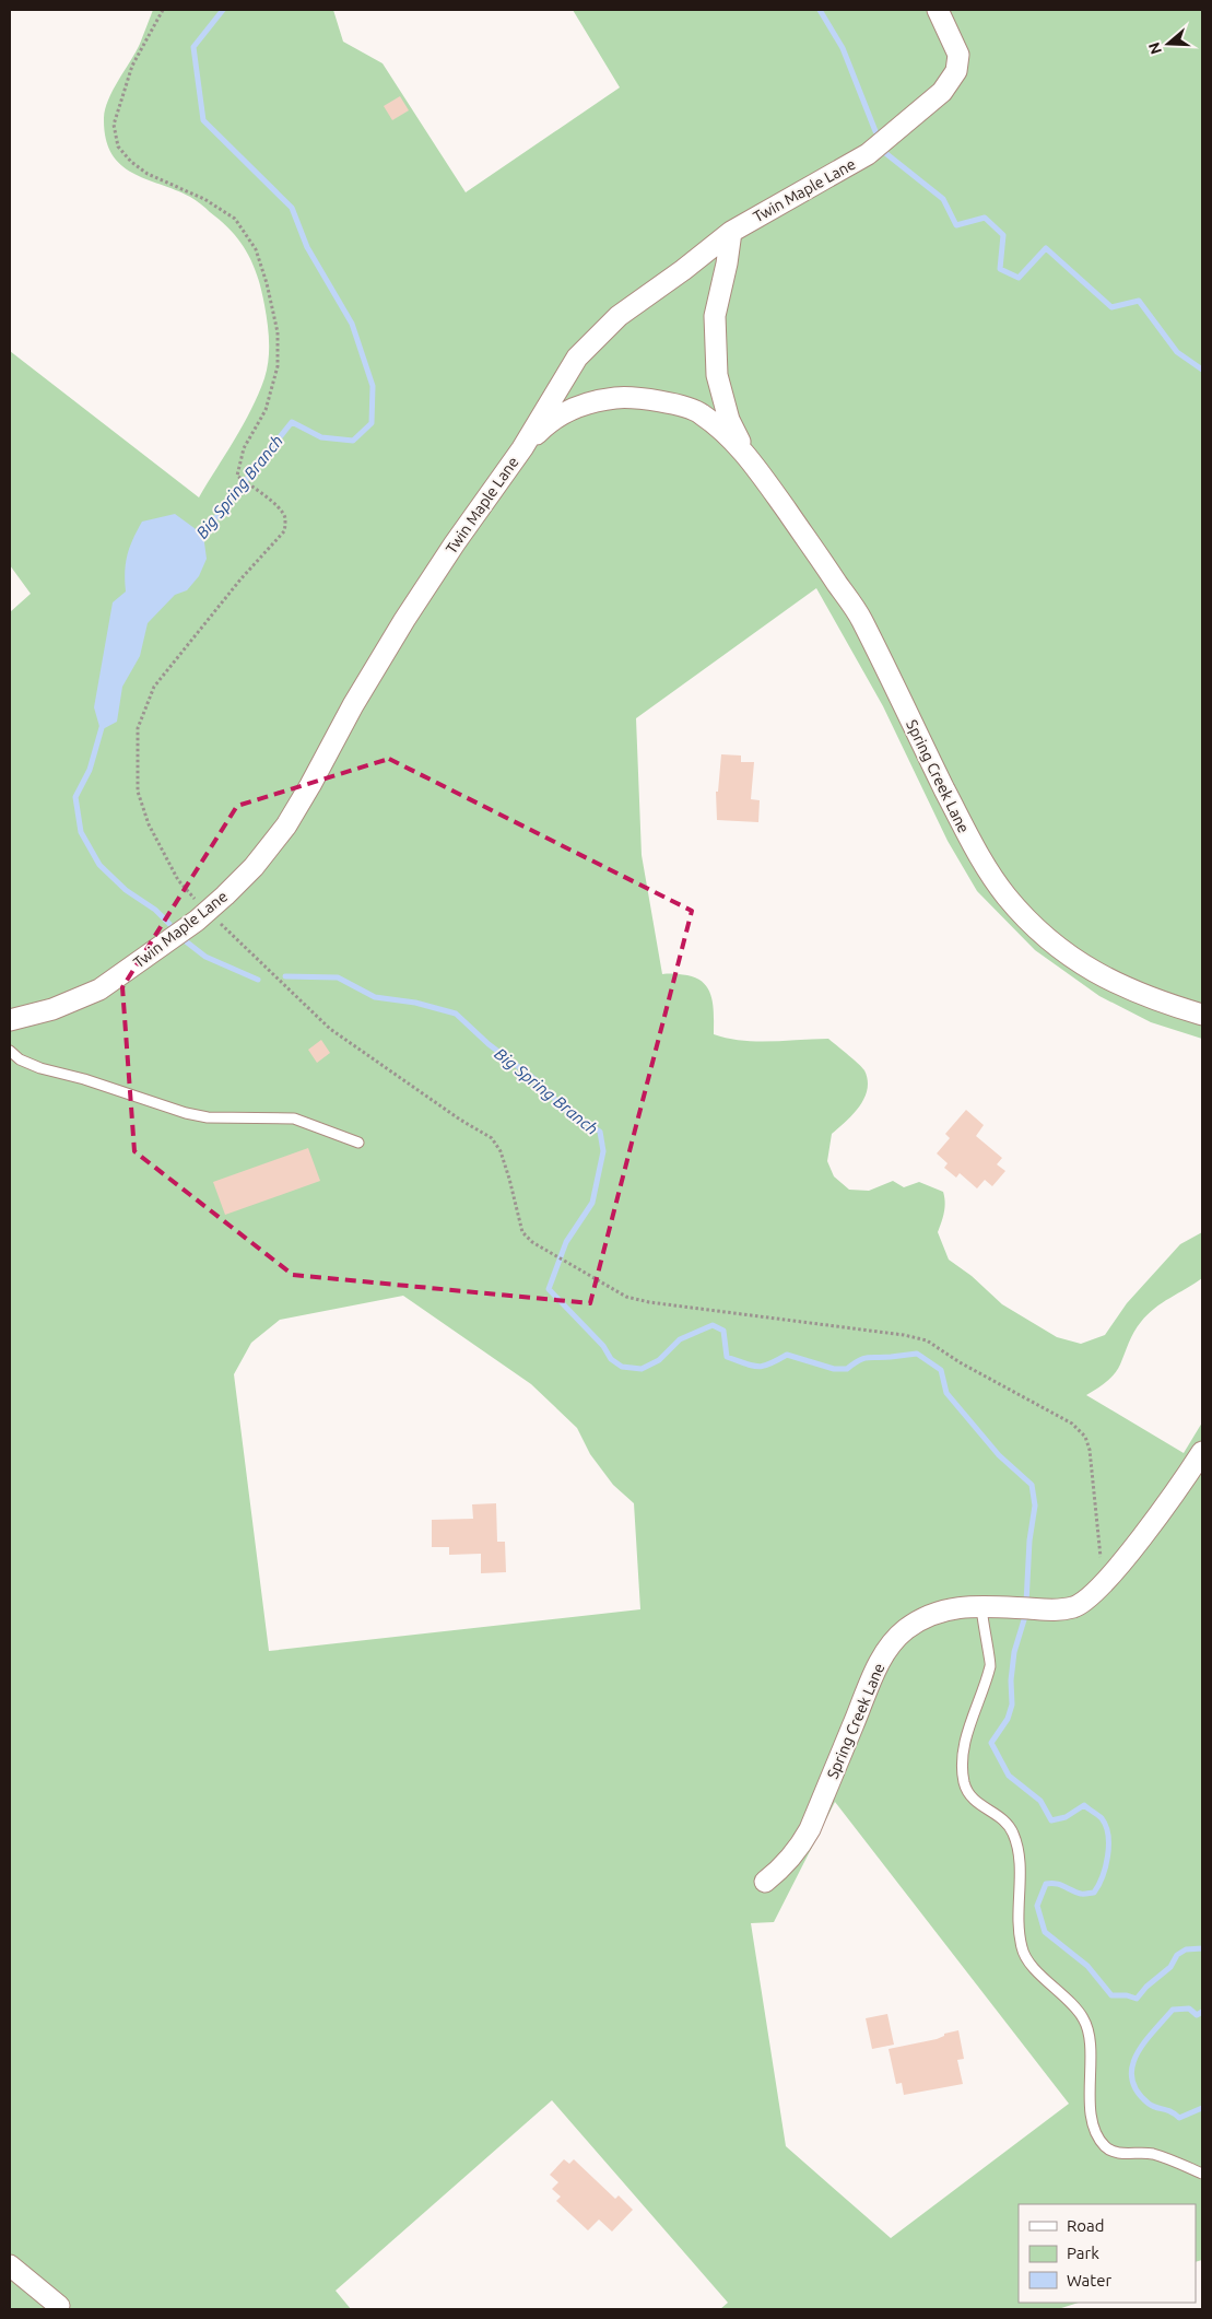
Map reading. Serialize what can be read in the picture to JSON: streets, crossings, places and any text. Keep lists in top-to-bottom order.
{
  "streets": {
    "street": ["Twin Maple Lane", "Spring Creek Lane"]
  },
  "crossings": [
    ["Twin Maple Lane", "Spring Creek Lane"]
  ],
  "water": ["Big Spring Branch"],
  "legend": ["Road", "Park", "Water"],
  "north": "left"
}
